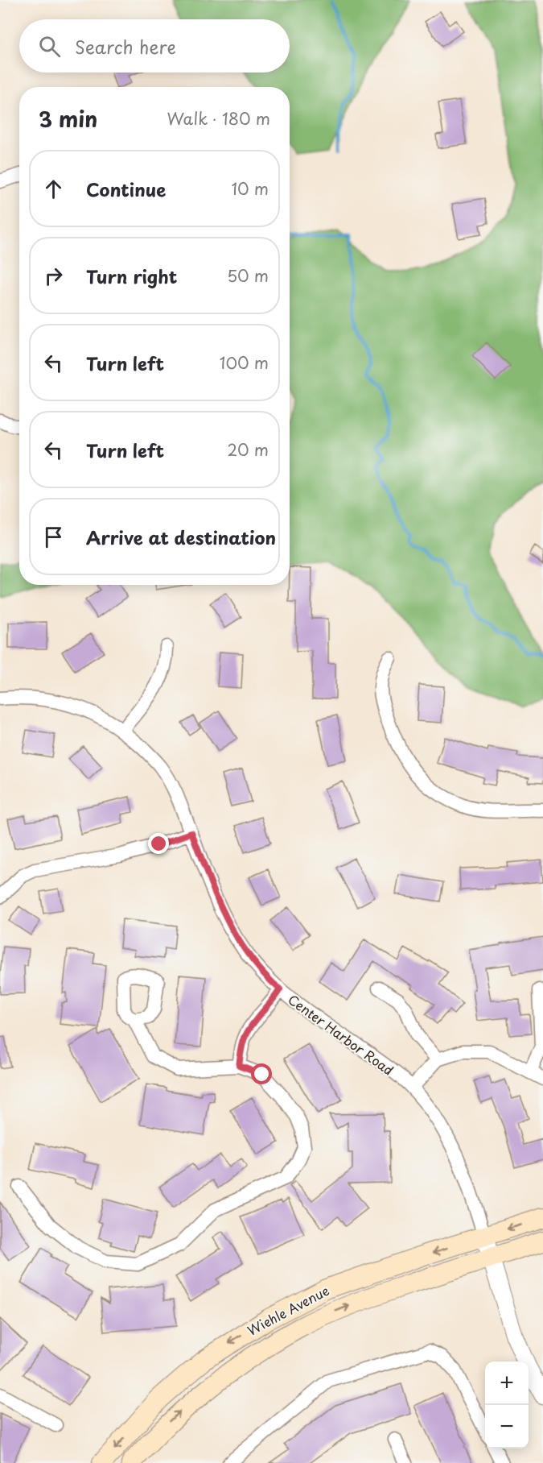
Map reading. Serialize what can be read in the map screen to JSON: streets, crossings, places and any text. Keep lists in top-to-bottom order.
{
  "streets": {
    "main road": ["Wiehle Avenue"],
    "street": ["Center Harbor Road"]
  },
  "crossings": [
    ["Center Harbor Road", "Wiehle Avenue"]
  ],
  "page": {
    "search": "Search here",
    "heading": ["3 min", "Walk · 180 m"],
    "list": [
      ["Continue", "10 m"],
      ["Turn right", "50 m"],
      ["Turn left", "100 m"],
      ["Turn left", "20 m"],
      "Arrive at destination"
    ],
    "map_buttons": ["+", "−"]
  }
}
